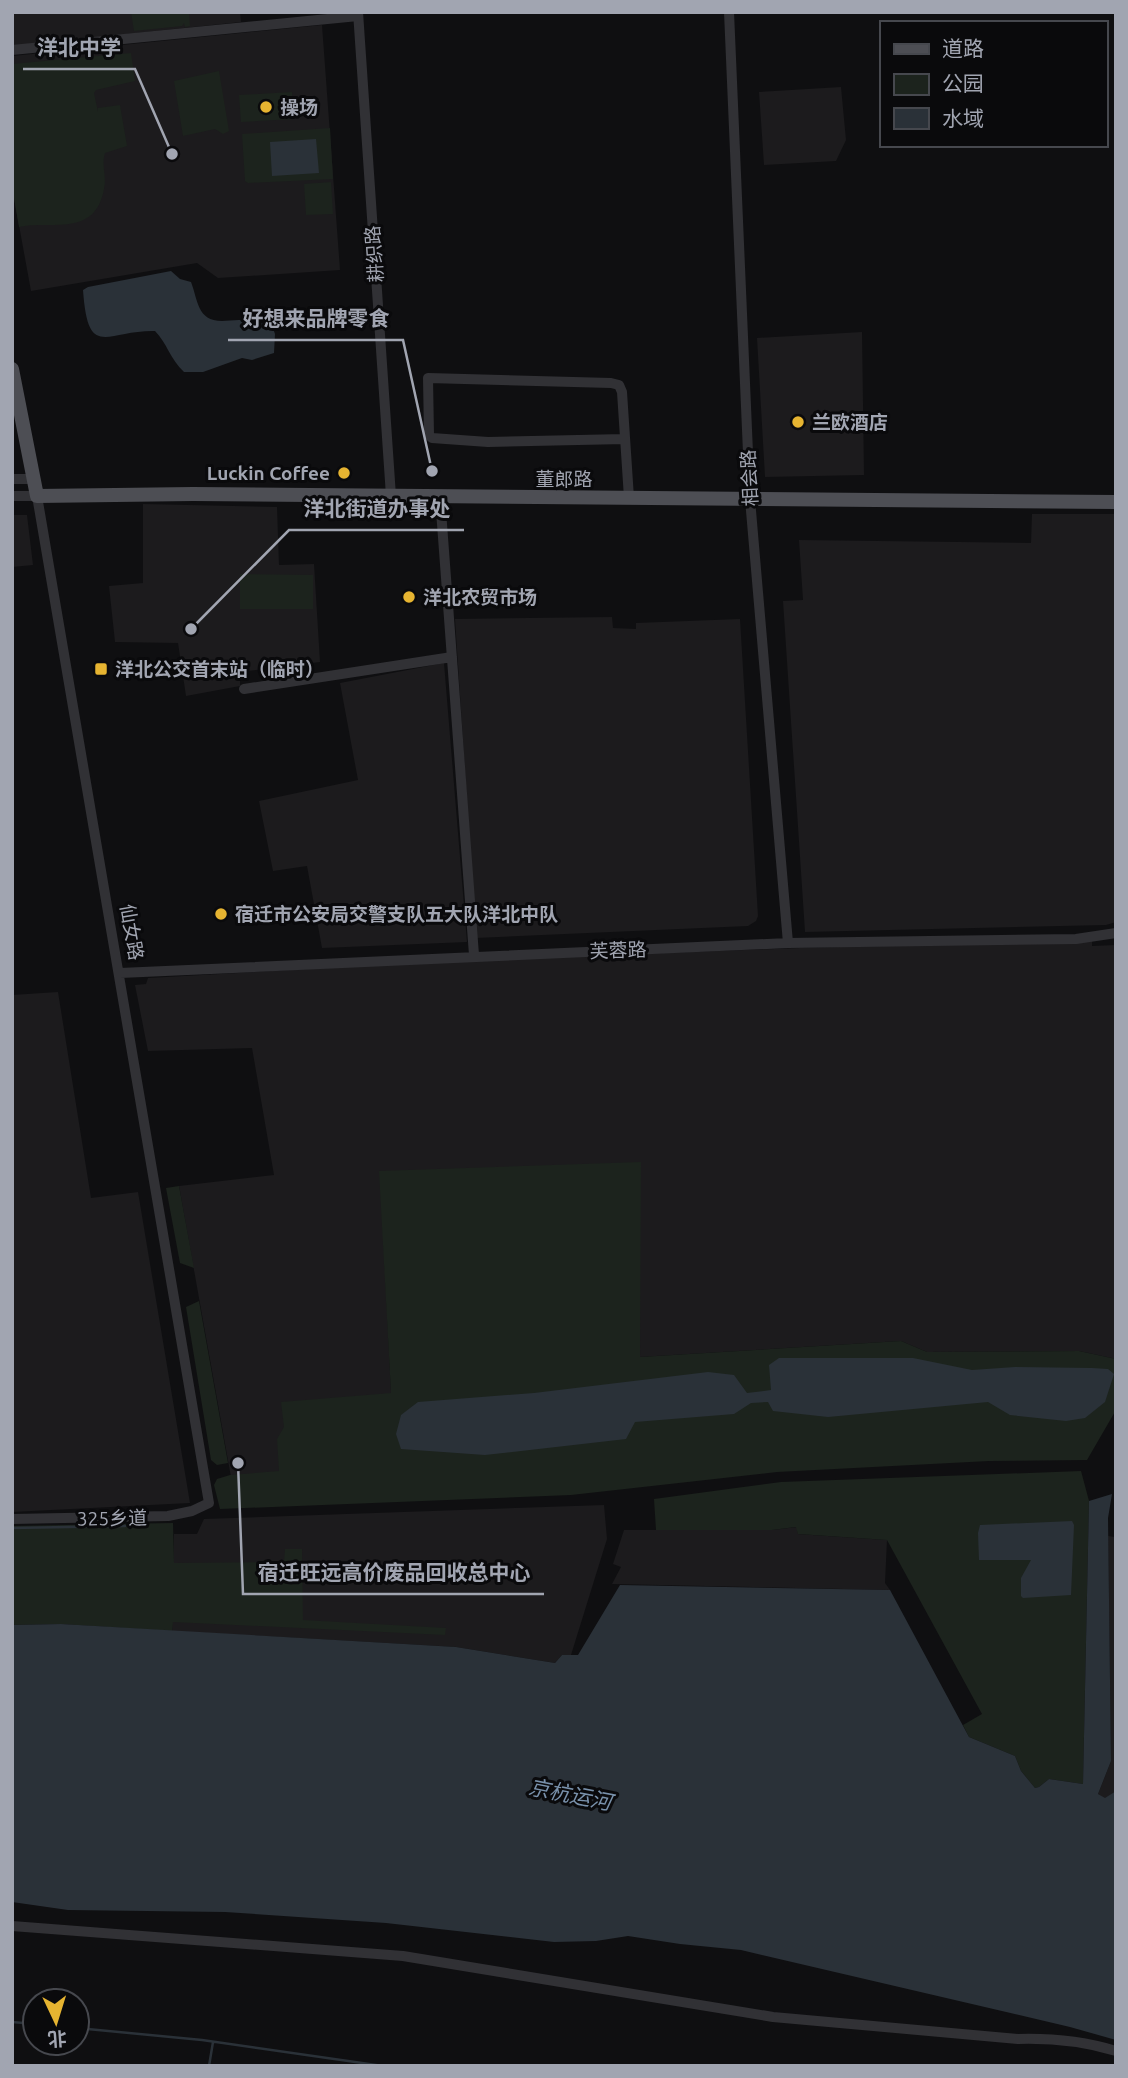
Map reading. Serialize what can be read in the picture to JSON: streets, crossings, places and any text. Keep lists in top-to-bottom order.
{
  "streets": {
    "main road": ["董郎路", "仙女路"],
    "street": [
      "耕织路",
      "相会路",
      "芙蓉路",
      "325乡道"
    ]
  },
  "crossings": [
    ["耕织路", "董郎路"],
    ["相会路", "董郎路"],
    ["相会路", "芙蓉路"],
    ["董郎路", "仙女路"],
    ["仙女路", "芙蓉路"],
    ["仙女路", "325乡道"]
  ],
  "water": ["京杭运河"],
  "places": {
    "other": [
      "操场",
      "洋北中学",
      "兰欧酒店",
      "好想来品牌零食",
      "Luckin Coffee",
      "洋北农贸市场",
      "洋北街道办事处",
      "宿迁市公安局交警支队五大队洋北中队",
      "宿迁旺远高价废品回收总中心"
    ],
    "transit": ["洋北公交首末站（临时）"]
  },
  "legend": ["道路", "公园", "水域"],
  "north": "bottom"
}
